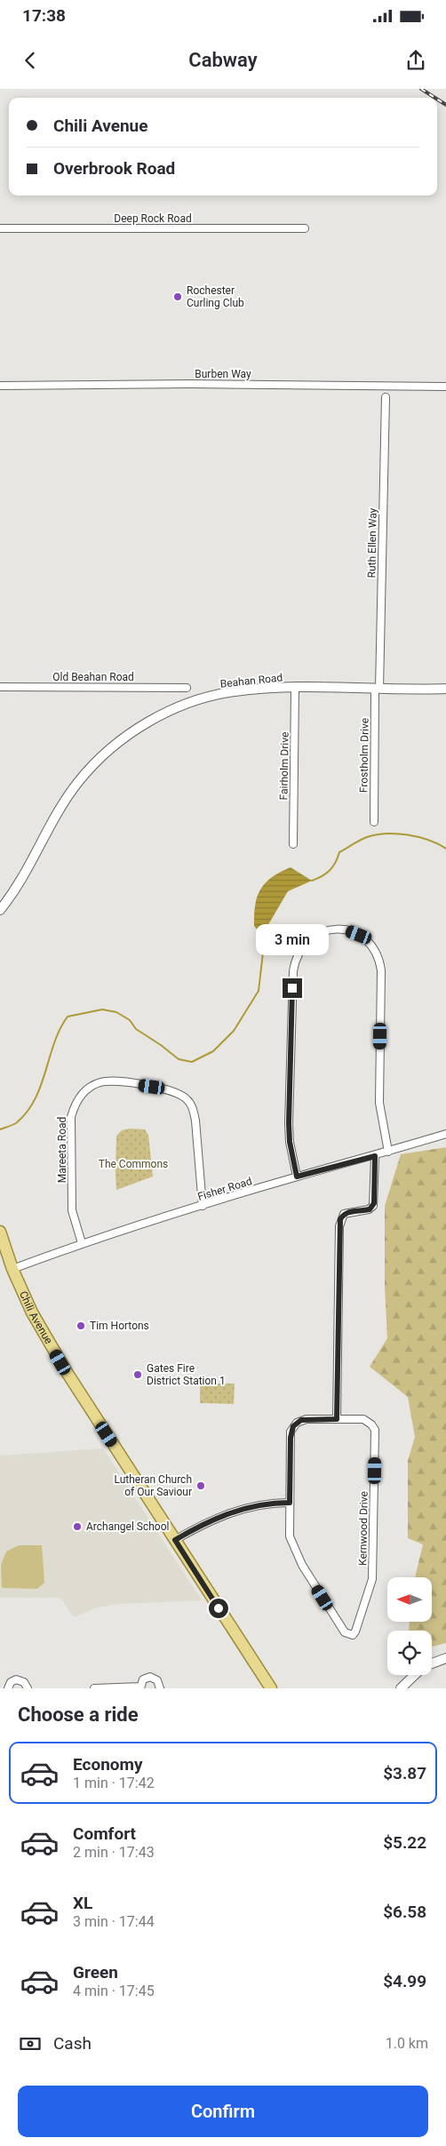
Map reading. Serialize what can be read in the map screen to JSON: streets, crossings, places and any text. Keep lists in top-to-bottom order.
{
  "streets": {
    "main road": ["Chili Avenue"],
    "street": [
      "Deep Rock Road",
      "Burben Way",
      "Ruth Ellen Way",
      "Old Beahan Road",
      "Beahan Road",
      "Frostholm Drive",
      "Fairholm Drive",
      "Mareeta Road",
      "Fisher Road",
      "Kernwood Drive"
    ]
  },
  "crossings": [
    ["Ruth Ellen Way", "Beahan Road"],
    ["Ruth Ellen Way", "Frostholm Drive"],
    ["Beahan Road", "Frostholm Drive"],
    ["Beahan Road", "Fairholm Drive"],
    ["Mareeta Road", "Fisher Road"],
    ["Fisher Road", "Chili Avenue"]
  ],
  "parks": ["The Commons"],
  "places": [
    "Rochester Curling Club",
    "Tim Hortons",
    "Gates Fire District Station 1",
    "Lutheran Church of Our Saviour",
    "Archangel School"
  ],
  "north": "left",
  "page": {
    "status": "17:38",
    "header": "Cabway",
    "banner": ["Chili Avenue", "Overbrook Road"],
    "bubble": "3 min",
    "heading": "Choose a ride",
    "list": [
      {
        "name": "Economy",
        "note": "1 min · 17:42",
        "value": "$3.87"
      },
      {
        "name": "Comfort",
        "note": "2 min · 17:43",
        "value": "$5.22"
      },
      {
        "name": "XL",
        "note": "3 min · 17:44",
        "value": "$6.58"
      },
      {
        "name": "Green",
        "note": "4 min · 17:45",
        "value": "$4.99"
      }
    ],
    "pay": ["Cash", "1.0 km"],
    "buttons": "Confirm"
  }
}
